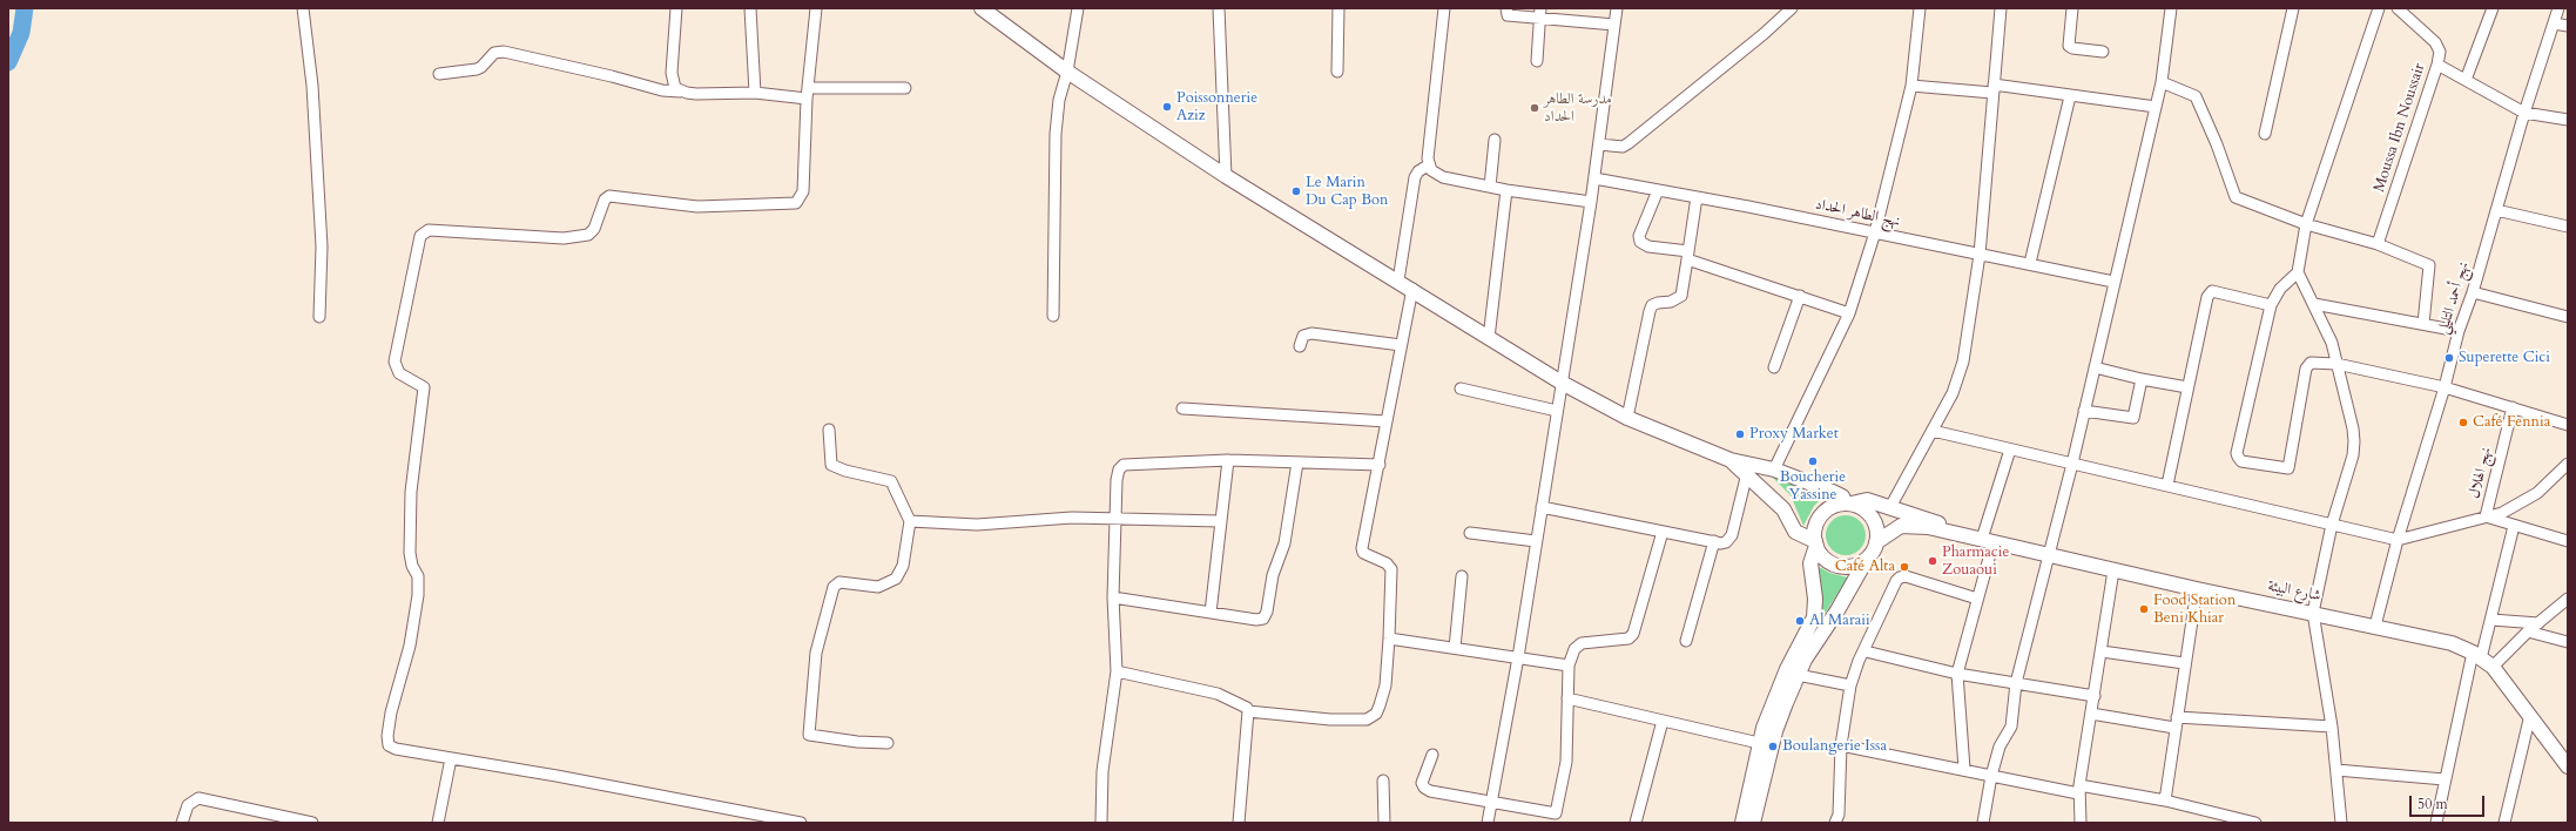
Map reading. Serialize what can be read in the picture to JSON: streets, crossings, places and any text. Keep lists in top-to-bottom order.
{
  "streets": {
    "street": [
      "Moussa Ibn Noussair",
      "نهج الطاهر الحداد",
      "نهج أحمد التليلي",
      "نهج الهلال",
      "شارع البيئة"
    ]
  },
  "crossings": [
    ["نهج أحمد التليلي", "شارع البيئة"]
  ],
  "places": [
    "Poissonnerie Aziz",
    "مدرسة الطاهر الحداد",
    "Le Marin Du Cap Bon",
    "Superette Cici",
    "Café Fennia",
    "Proxy Market",
    "Boucherie Yassine",
    "Pharmacie Zouaoui",
    "Café Alta",
    "Food Station Beni Khiar",
    "Al Maraii",
    "Boulangerie Issa"
  ],
  "scale_bar": "50 m"
}
